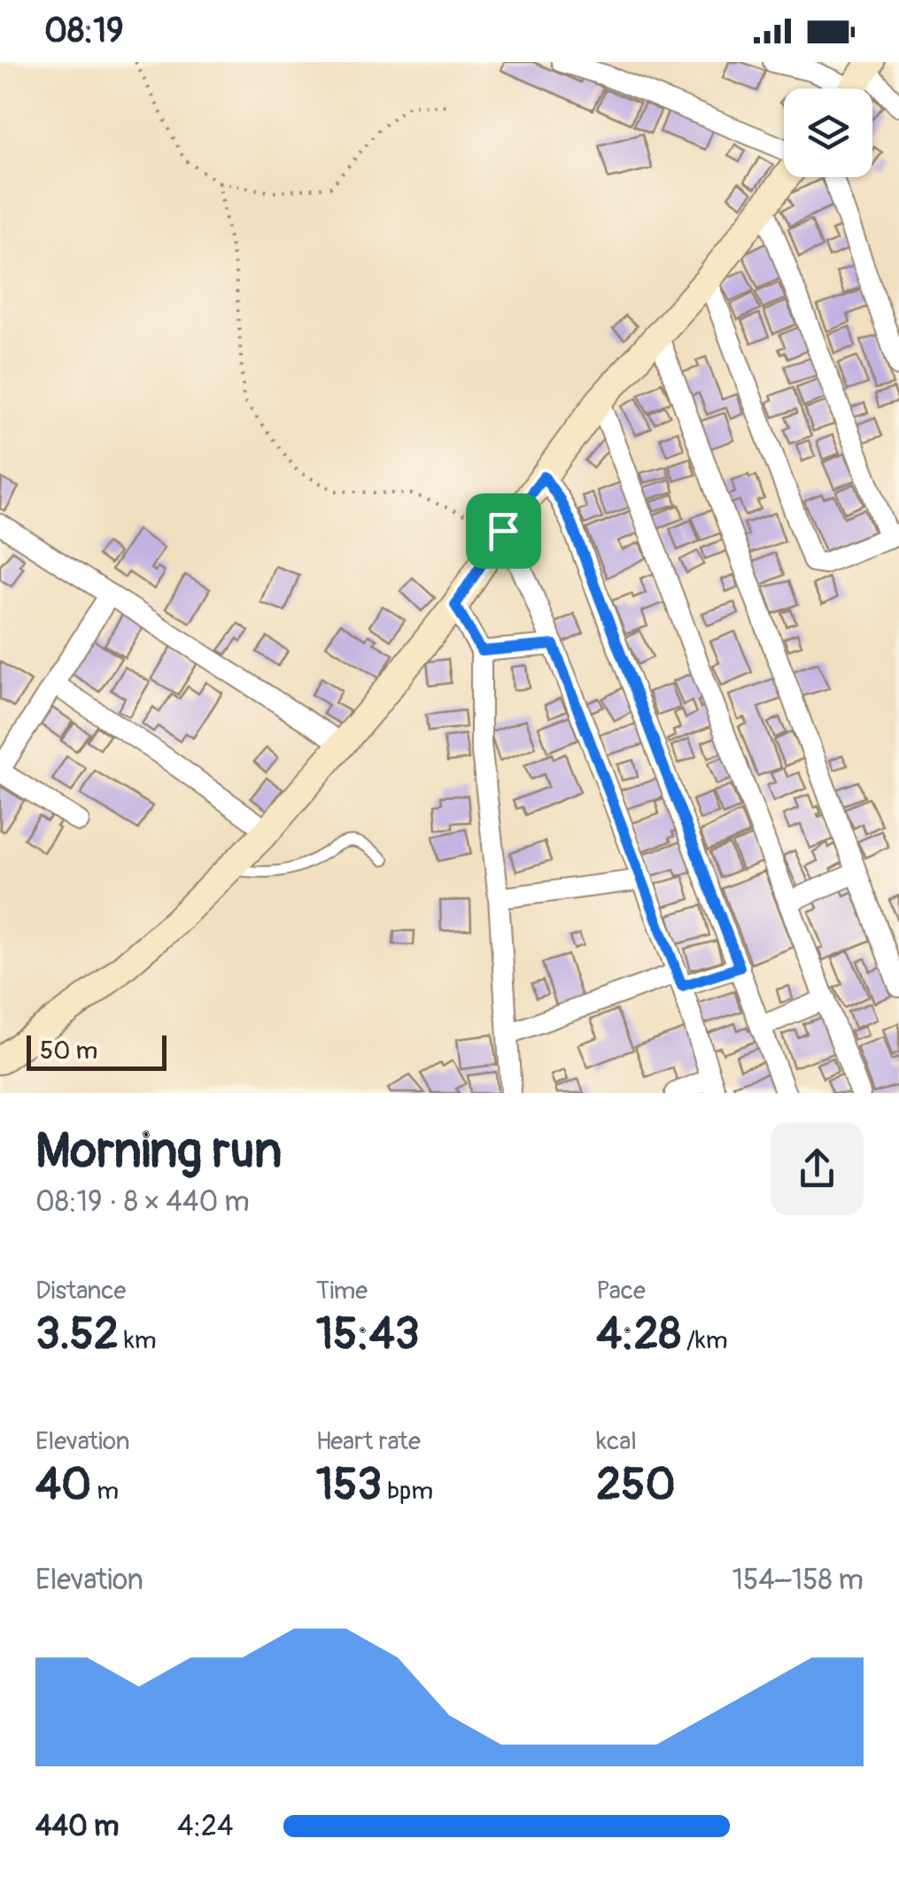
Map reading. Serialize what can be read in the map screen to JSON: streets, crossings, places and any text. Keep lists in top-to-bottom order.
{
  "scale_bar": "50 m",
  "page": {
    "status": "08:19",
    "scale": "50 m",
    "heading": ["Morning run", "08:19 · 8 × 440 m"],
    "stats": [
      ["Distance", "3.52 km"],
      ["Time", "15:43"],
      ["Pace", "4:28 /km"],
      ["Elevation", "40 m"],
      ["Heart rate", "153 bpm"],
      ["kcal", "250"]
    ],
    "chart": ["Elevation", "154–158 m"],
    "list": [
      {
        "name": "440 m",
        "note": "4:24"
      }
    ]
  }
}
